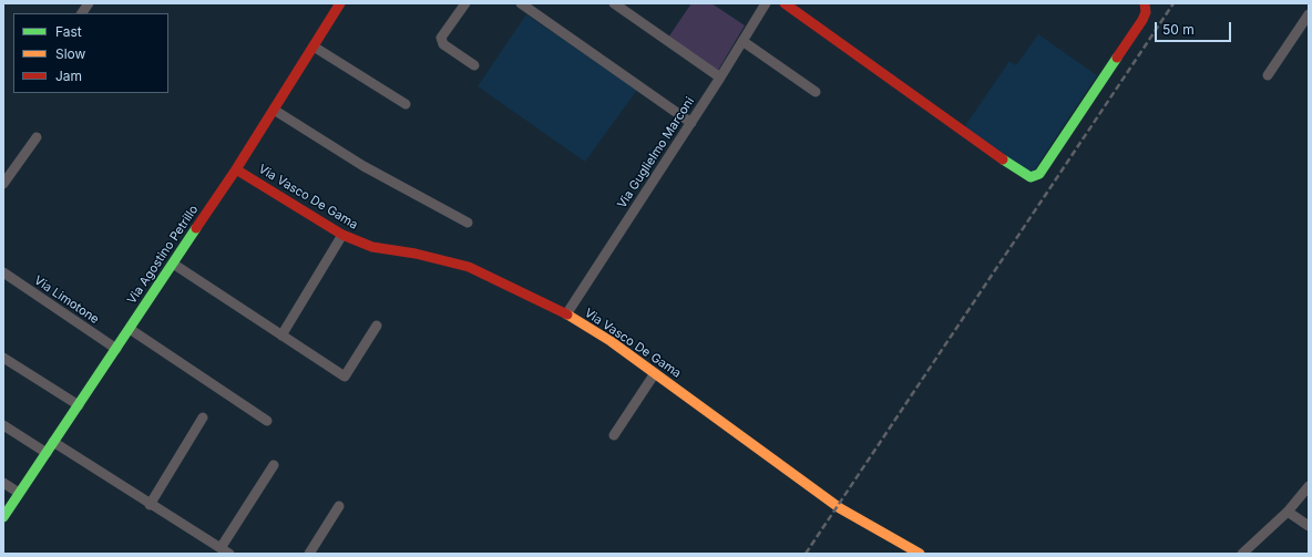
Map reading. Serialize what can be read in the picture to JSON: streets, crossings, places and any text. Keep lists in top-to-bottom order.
{
  "streets": {
    "street": [
      "Via Guglielmo Marconi",
      "Via Vasco De Gama",
      "Via Agostino Petrillo",
      "Via Limotone"
    ]
  },
  "crossings": [
    ["Via Guglielmo Marconi", "Via Vasco De Gama"],
    ["Via Vasco De Gama", "Via Agostino Petrillo"],
    ["Via Agostino Petrillo", "Via Limotone"]
  ],
  "legend": ["Fast", "Slow", "Jam"],
  "scale_bar": "50 m"
}
